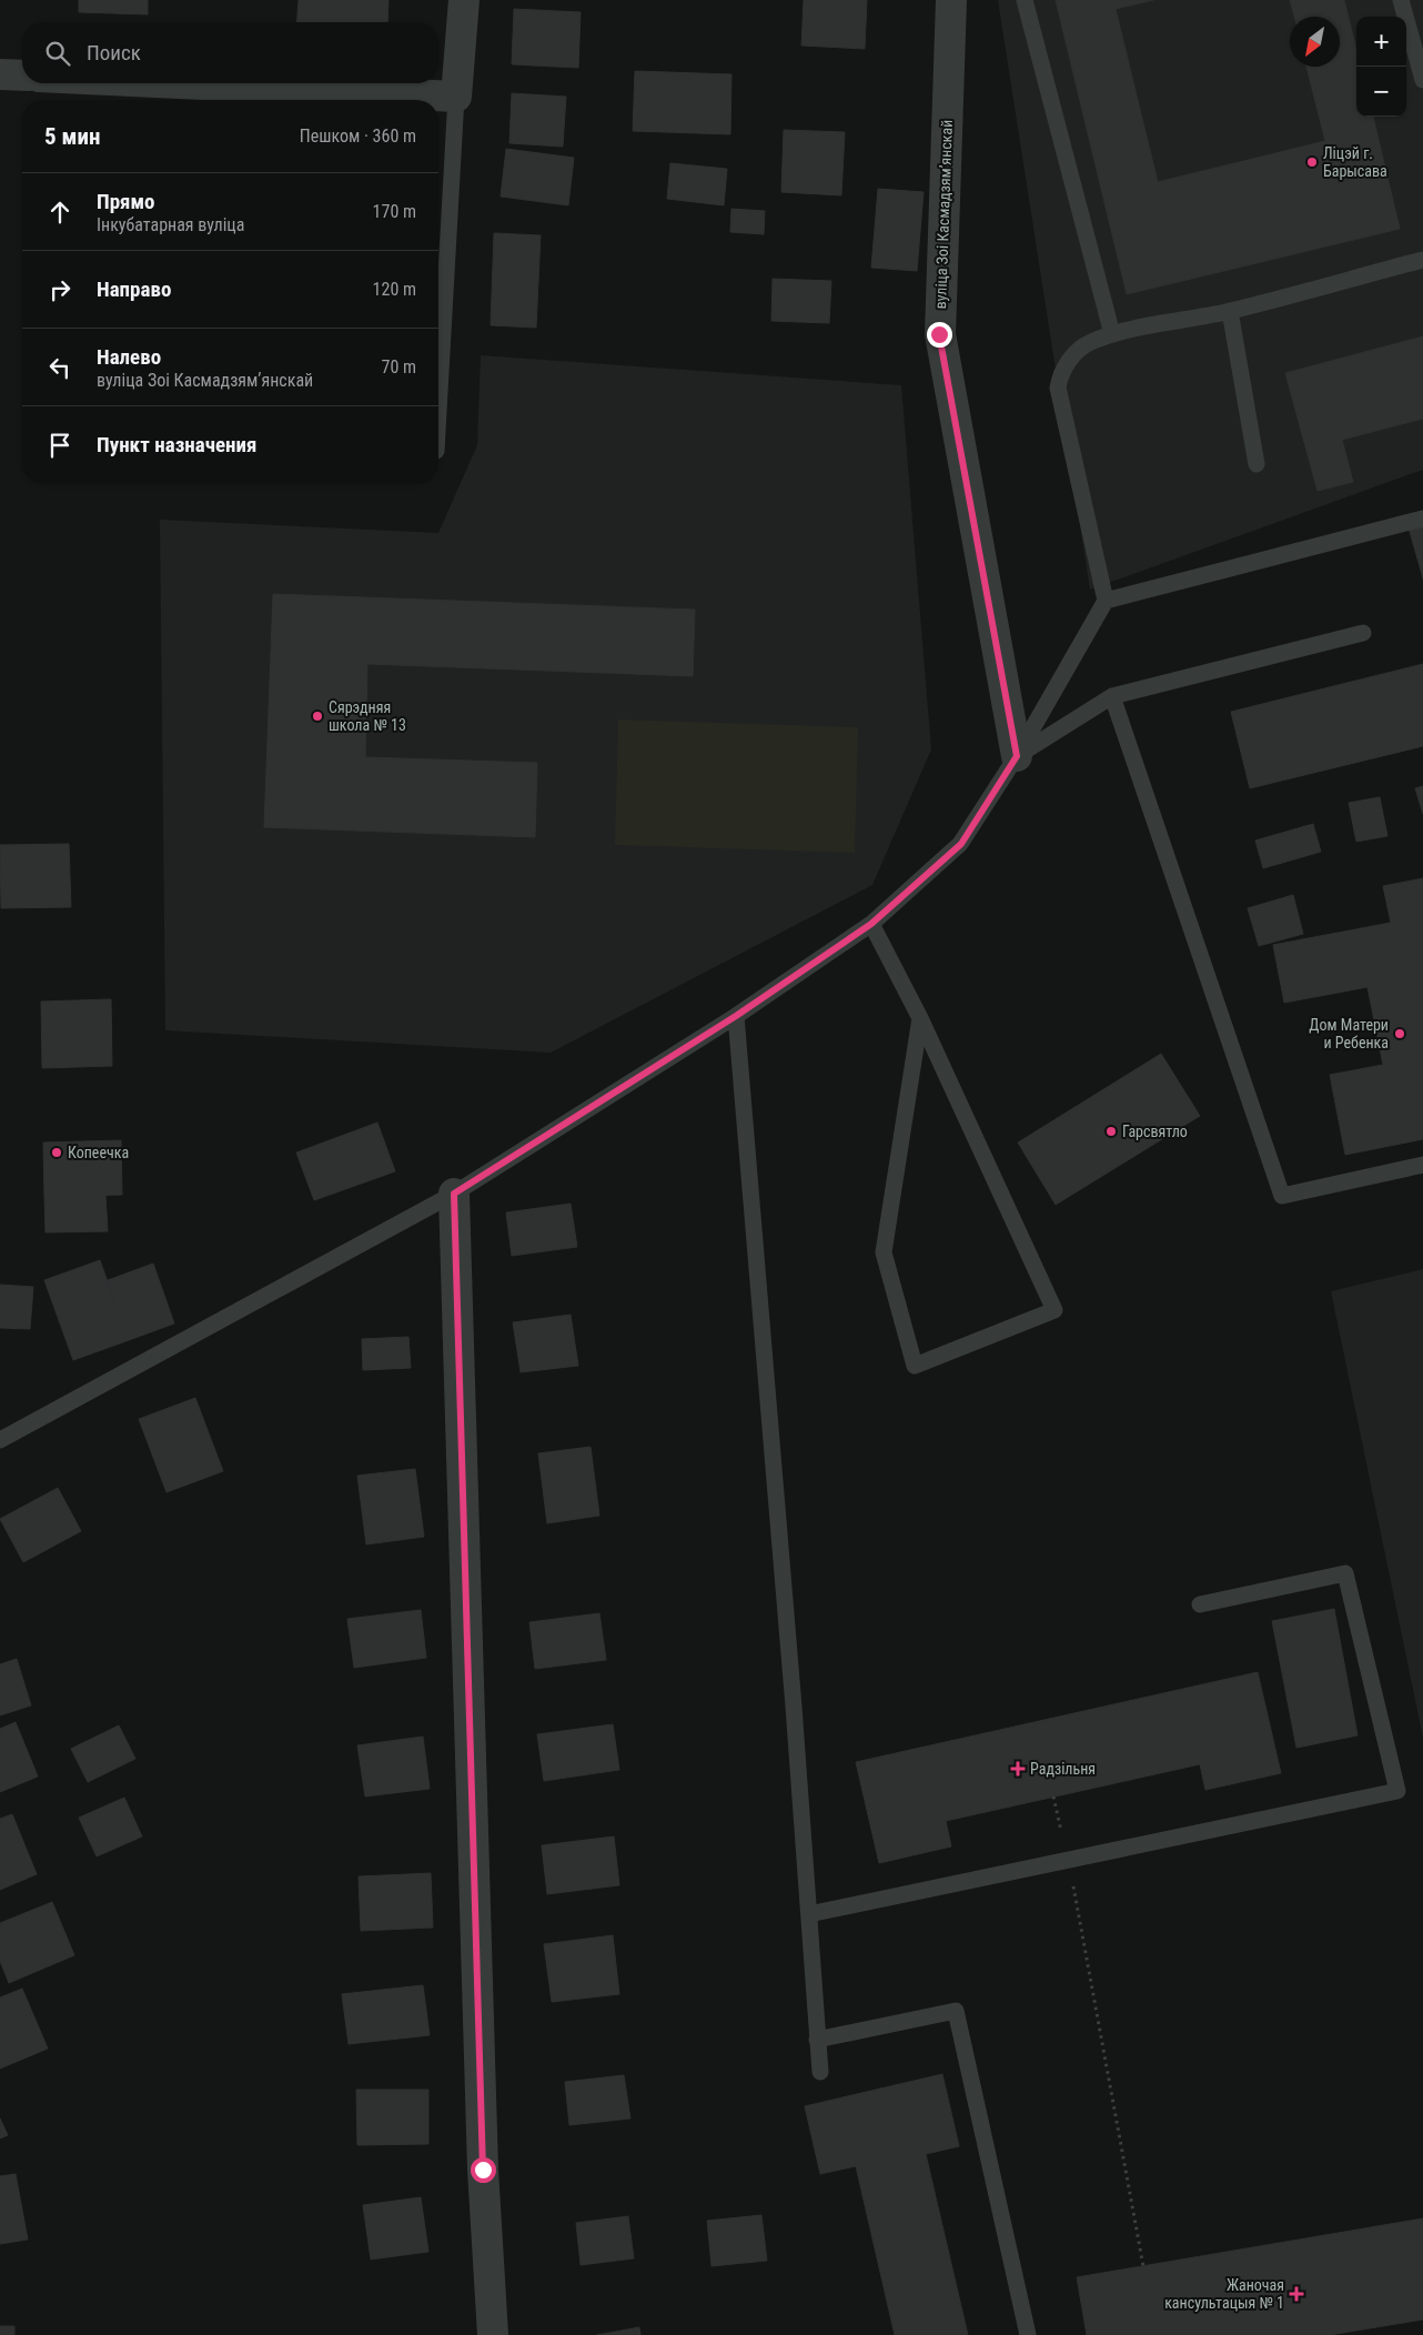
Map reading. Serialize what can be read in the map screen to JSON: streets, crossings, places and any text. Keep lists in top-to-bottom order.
{
  "streets": {
    "street": ["вуліца Зоі Касмадзямʼянскай"]
  },
  "places": {
    "other": [
      "Ліцэй г. Барысава",
      "Сярэдняя школа № 13",
      "Дом Матери и Ребенка",
      "Гарсвятло",
      "Копеечка"
    ],
    "health": ["Радзільня", "Жаночая кансультацыя № 1"]
  },
  "north": "bottom left",
  "page": {
    "map_buttons": ["+", "−"],
    "search": "Поиск",
    "heading": ["5 мин", "Пешком · 360 m"],
    "list": [
      ["Прямо", "Інкубатарная вуліца", "170 m"],
      ["Направо", "120 m"],
      ["Налево", "вуліца Зоі Касмадзямʼянскай", "70 m"],
      "Пункт назначения"
    ]
  }
}
